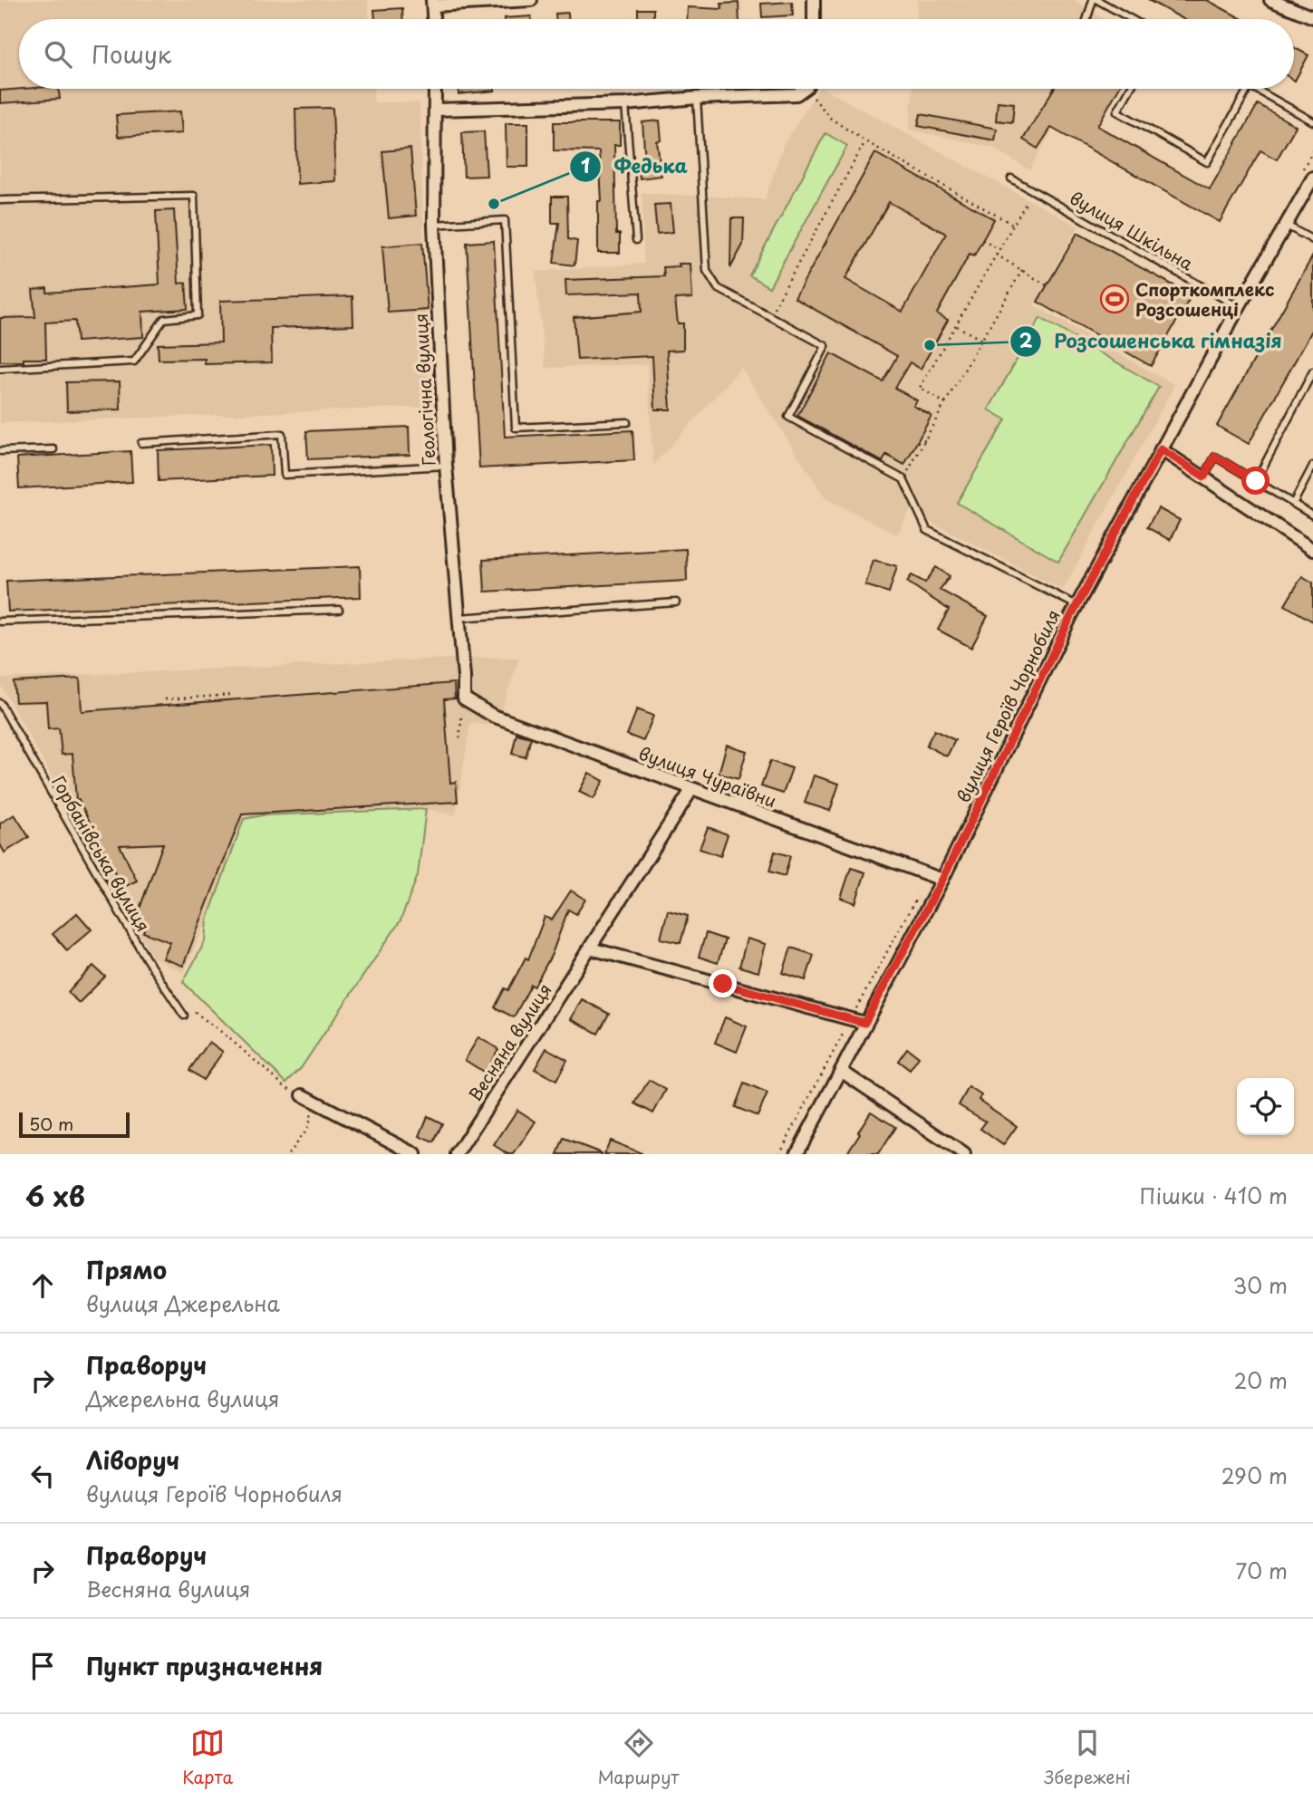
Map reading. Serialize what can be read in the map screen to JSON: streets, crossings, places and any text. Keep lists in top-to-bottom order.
{
  "streets": {
    "street": [
      "Геологічна вулиця",
      "вулиця Героїв Чорнобиля",
      "вулиця Чураївни",
      "Весняна вулиця"
    ],
    "lane": ["вулиця Шкільна", "Горбанівська вулиця"]
  },
  "crossings": [
    ["вулиця Шкільна", "вулиця Героїв Чорнобиля"],
    ["Геологічна вулиця", "вулиця Чураївни"],
    ["вулиця Героїв Чорнобиля", "вулиця Чураївни"],
    ["вулиця Чураївни", "Весняна вулиця"]
  ],
  "places": {
    "other": ["Федька", "Розсошенська гімназія"],
    "sports": ["Спорткомплекс Розсошенці"]
  },
  "scale_bar": "50 m",
  "page": {
    "search": "Пошук",
    "scale": "50 m",
    "heading": ["6 хв", "Пішки · 410 m"],
    "list": [
      ["Прямо", "вулиця Джерельна", "30 m"],
      ["Праворуч", "Джерельна вулиця", "20 m"],
      ["Ліворуч", "вулиця Героїв Чорнобиля", "290 m"],
      ["Праворуч", "Весняна вулиця", "70 m"],
      "Пункт призначення"
    ],
    "nav": ["Карта", "Маршрут", "Збережені"]
  }
}
